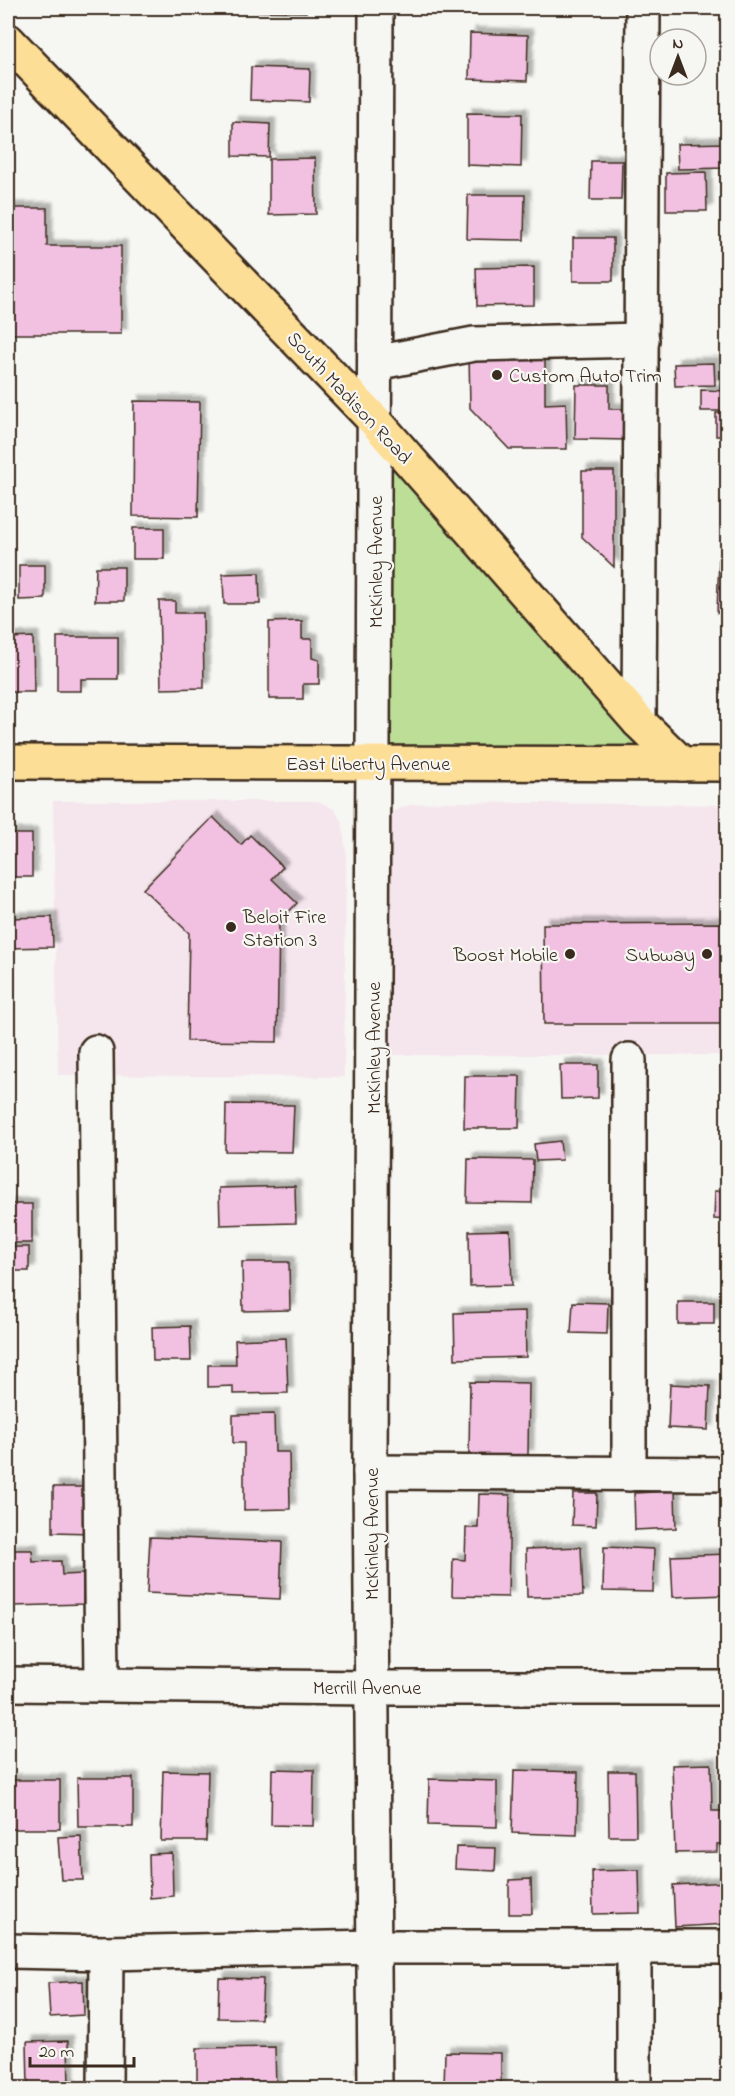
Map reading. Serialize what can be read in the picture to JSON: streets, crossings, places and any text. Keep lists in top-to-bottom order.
{
  "streets": {
    "main road": ["South Madison Road", "East Liberty Avenue"],
    "street": ["McKinley Avenue", "Merrill Avenue"]
  },
  "crossings": [
    ["South Madison Road", "McKinley Avenue"],
    ["South Madison Road", "East Liberty Avenue"],
    ["McKinley Avenue", "East Liberty Avenue"],
    ["McKinley Avenue", "Merrill Avenue"]
  ],
  "places": [
    "Custom Auto Trim",
    "Beloit Fire Station 3",
    "Boost Mobile",
    "Subway"
  ],
  "scale_bar": "20 m",
  "north": "top"
}
